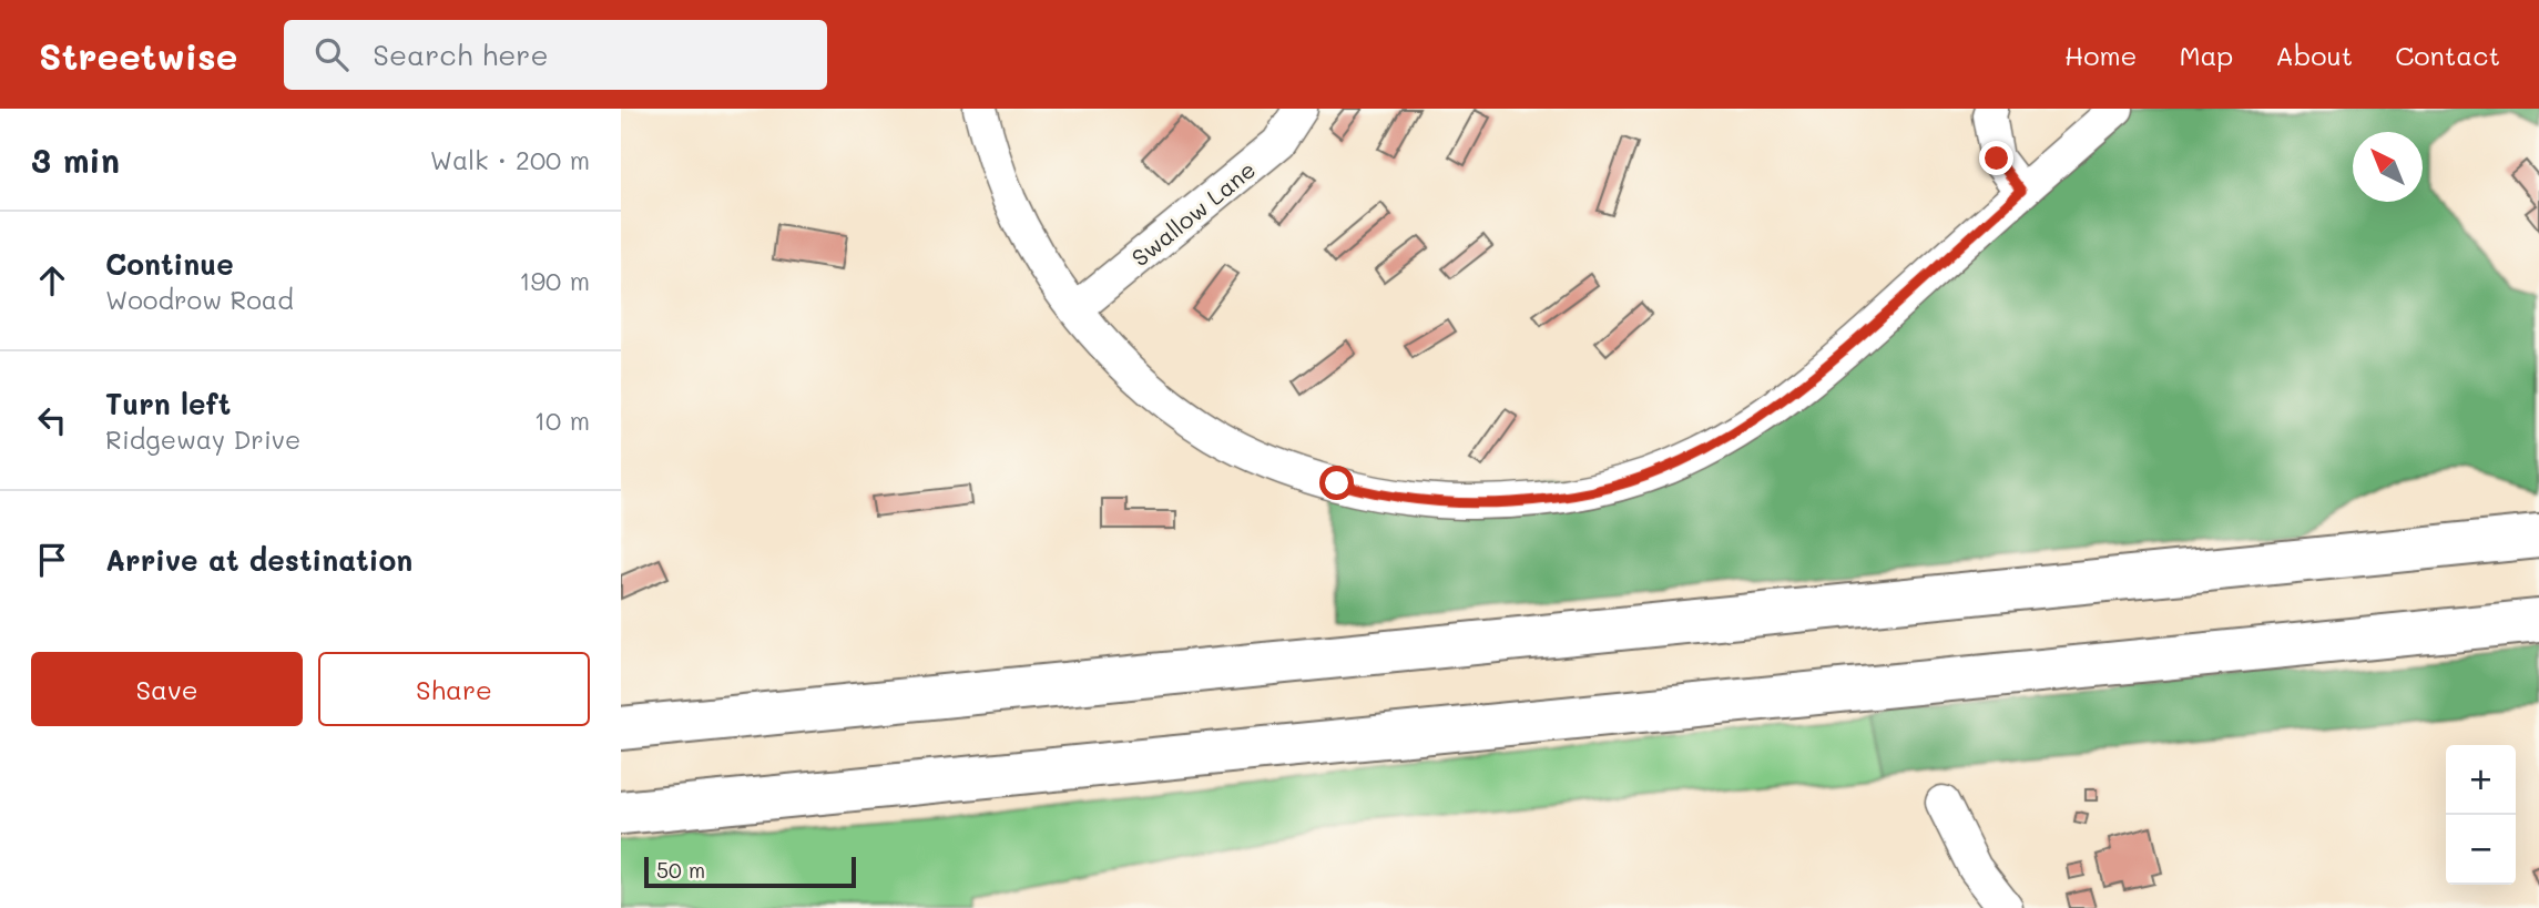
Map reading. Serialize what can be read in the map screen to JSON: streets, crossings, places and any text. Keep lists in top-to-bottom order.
{
  "streets": {
    "street": ["Swallow Lane"]
  },
  "scale_bar": "50 m",
  "north": "top left",
  "page": {
    "header": "Streetwise",
    "search": "Search here",
    "nav": [
      "Home",
      "Map",
      "About",
      "Contact"
    ],
    "heading": ["3 min", "Walk · 200 m"],
    "list": [
      ["Continue", "Woodrow Road", "190 m"],
      ["Turn left", "Ridgeway Drive", "10 m"],
      "Arrive at destination"
    ],
    "buttons": ["Save", "Share"],
    "map_buttons": ["+", "−"],
    "scale": "50 m"
  }
}
